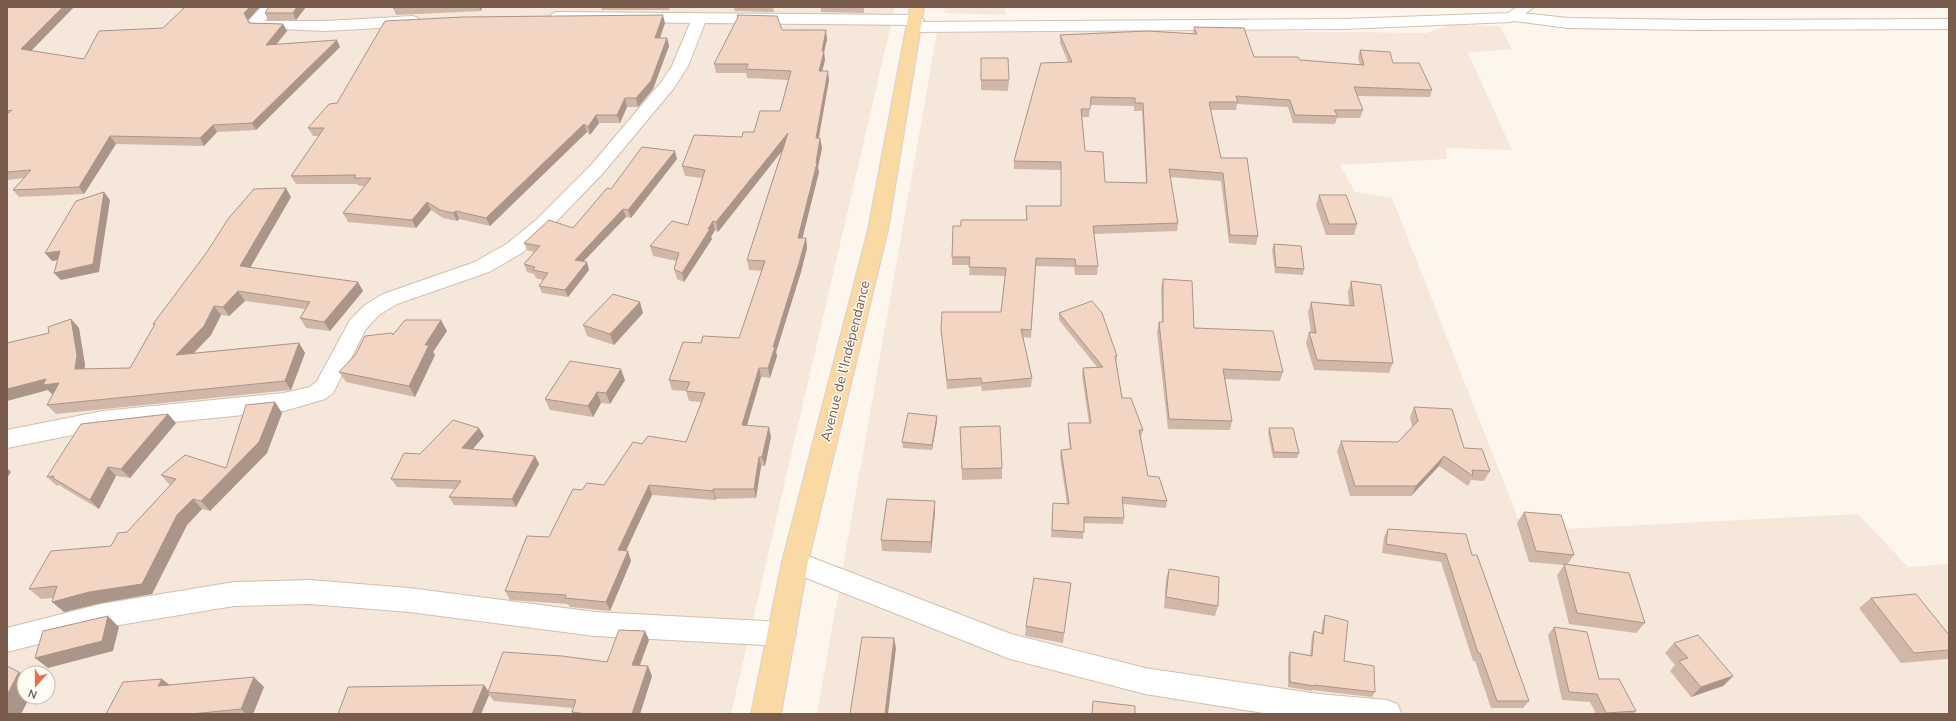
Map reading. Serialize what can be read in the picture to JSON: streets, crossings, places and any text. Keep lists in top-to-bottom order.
{
  "streets": {
    "main road": ["Avenue de l'Indépendance"]
  },
  "north": "bottom"
}
